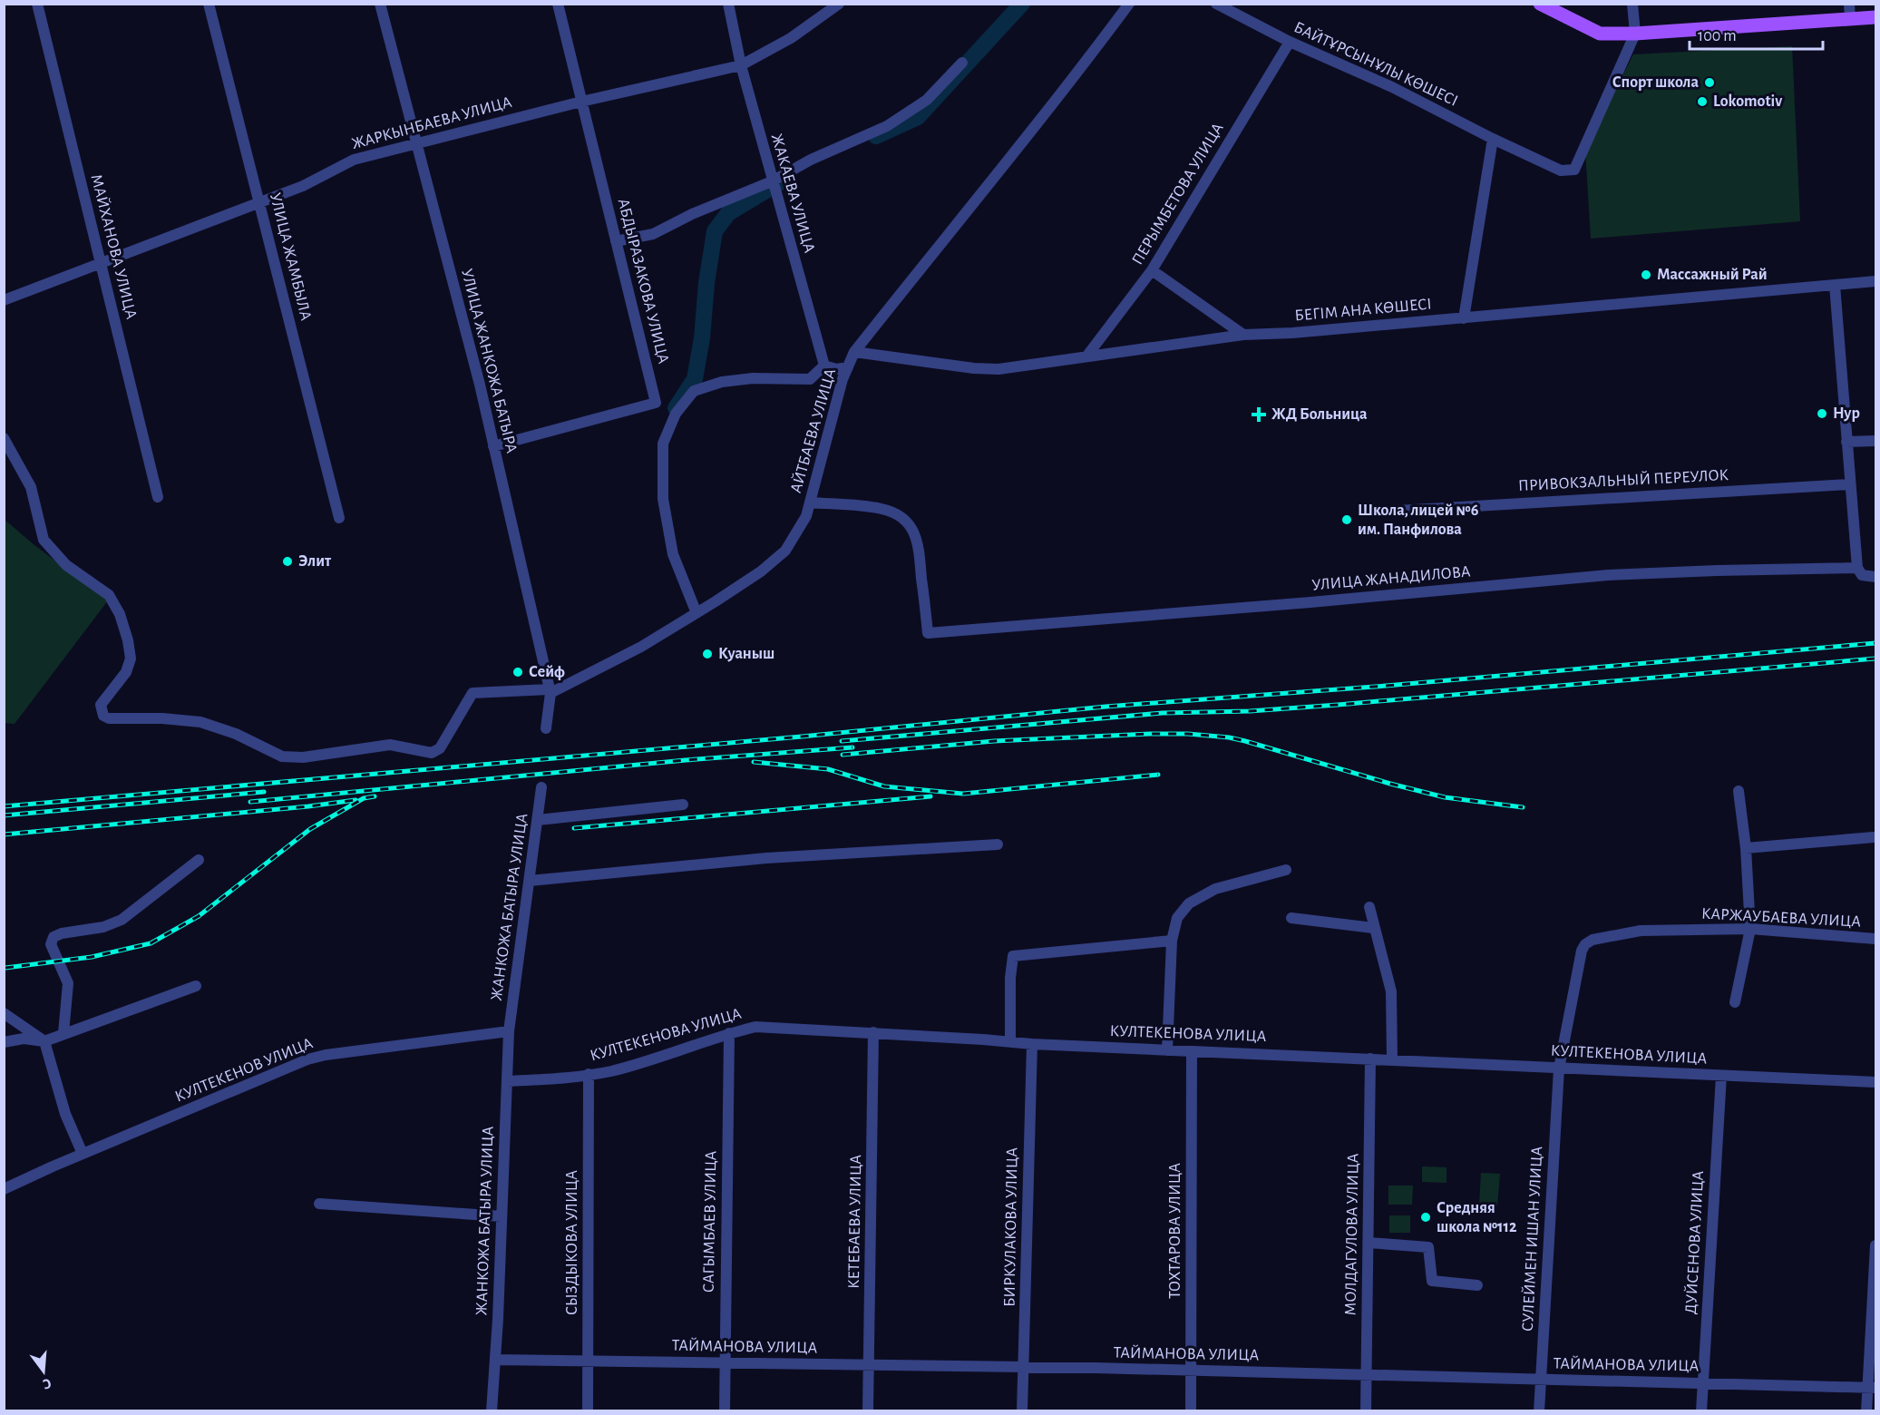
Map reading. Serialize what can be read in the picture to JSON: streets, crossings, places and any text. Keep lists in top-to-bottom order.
{
  "streets": {
    "street": [
      "БАЙТҰРСЫНҰЛЫ КӨШЕСІ",
      "ЖАРКЫНБАЕВА УЛИЦА",
      "ЖАКАЕВА УЛИЦА",
      "ПЕРЫМБЕТОВА УЛИЦА",
      "МАЙХАНОВА УЛИЦА",
      "УЛИЦА ЖАМБЫЛА",
      "АБДЫРАЗАКОВА УЛИЦА",
      "БЕГІМ АНА КӨШЕСІ",
      "УЛИЦА ЖАНКОЖА БАТЫРА",
      "АЙТБАЕВА УЛИЦА",
      "ПРИВОКЗАЛЬНЫЙ ПЕРЕУЛОК",
      "УЛИЦА ЖАНАДИЛОВА",
      "ЖАНКОЖА БАТЫРА УЛИЦА",
      "КАРЖАУБАЕВА УЛИЦА",
      "КУЛТЕКЕНОВА УЛИЦА",
      "КУЛТЕКЕНОВ УЛИЦА",
      "САГЫМБАЕВ УЛИЦА",
      "КЕТЕБАЕВА УЛИЦА",
      "БИРКУЛАКОВА УЛИЦА",
      "ТОХТАРОВА УЛИЦА",
      "МОЛДАГУЛОВА УЛИЦА",
      "СУЛЕЙМЕН ИШАН УЛИЦА",
      "СЫЗДЫКОВА УЛИЦА",
      "ДУЙСЕНОВА УЛИЦА",
      "ТАЙМАНОВА УЛИЦА"
    ]
  },
  "crossings": [
    ["БАЙТҰРСЫНҰЛЫ КӨШЕСІ", "ПЕРЫМБЕТОВА УЛИЦА"],
    ["ЖАРКЫНБАЕВА УЛИЦА", "ЖАКАЕВА УЛИЦА"],
    ["ЖАРКЫНБАЕВА УЛИЦА", "МАЙХАНОВА УЛИЦА"],
    ["ЖАРКЫНБАЕВА УЛИЦА", "УЛИЦА ЖАМБЫЛА"],
    ["ЖАРКЫНБАЕВА УЛИЦА", "АБДЫРАЗАКОВА УЛИЦА"],
    ["ЖАРКЫНБАЕВА УЛИЦА", "УЛИЦА ЖАНКОЖА БАТЫРА"],
    ["ПЕРЫМБЕТОВА УЛИЦА", "БЕГІМ АНА КӨШЕСІ"],
    ["АБДЫРАЗАКОВА УЛИЦА", "УЛИЦА ЖАНКОЖА БАТЫРА"],
    ["БЕГІМ АНА КӨШЕСІ", "АЙТБАЕВА УЛИЦА"],
    ["УЛИЦА ЖАНКОЖА БАТЫРА", "АЙТБАЕВА УЛИЦА"],
    ["АЙТБАЕВА УЛИЦА", "УЛИЦА ЖАНАДИЛОВА"],
    ["ЖАНКОЖА БАТЫРА УЛИЦА", "КУЛТЕКЕНОВА УЛИЦА"],
    ["ЖАНКОЖА БАТЫРА УЛИЦА", "КУЛТЕКЕНОВ УЛИЦА"],
    ["ЖАНКОЖА БАТЫРА УЛИЦА", "ТАЙМАНОВА УЛИЦА"],
    ["КАРЖАУБАЕВА УЛИЦА", "КУЛТЕКЕНОВА УЛИЦА"],
    ["КАРЖАУБАЕВА УЛИЦА", "СУЛЕЙМЕН ИШАН УЛИЦА"],
    ["КУЛТЕКЕНОВА УЛИЦА", "САГЫМБАЕВ УЛИЦА"],
    ["КУЛТЕКЕНОВА УЛИЦА", "КЕТЕБАЕВА УЛИЦА"],
    ["КУЛТЕКЕНОВА УЛИЦА", "БИРКУЛАКОВА УЛИЦА"],
    ["КУЛТЕКЕНОВА УЛИЦА", "ТОХТАРОВА УЛИЦА"],
    ["КУЛТЕКЕНОВА УЛИЦА", "МОЛДАГУЛОВА УЛИЦА"],
    ["КУЛТЕКЕНОВА УЛИЦА", "СУЛЕЙМЕН ИШАН УЛИЦА"],
    ["КУЛТЕКЕНОВА УЛИЦА", "СЫЗДЫКОВА УЛИЦА"],
    ["КУЛТЕКЕНОВА УЛИЦА", "ДУЙСЕНОВА УЛИЦА"],
    ["САГЫМБАЕВ УЛИЦА", "ТАЙМАНОВА УЛИЦА"],
    ["КЕТЕБАЕВА УЛИЦА", "ТАЙМАНОВА УЛИЦА"],
    ["БИРКУЛАКОВА УЛИЦА", "ТАЙМАНОВА УЛИЦА"],
    ["ТОХТАРОВА УЛИЦА", "ТАЙМАНОВА УЛИЦА"],
    ["МОЛДАГУЛОВА УЛИЦА", "ТАЙМАНОВА УЛИЦА"],
    ["СУЛЕЙМЕН ИШАН УЛИЦА", "ТАЙМАНОВА УЛИЦА"],
    ["СЫЗДЫКОВА УЛИЦА", "ТАЙМАНОВА УЛИЦА"],
    ["ДУЙСЕНОВА УЛИЦА", "ТАЙМАНОВА УЛИЦА"]
  ],
  "places": {
    "other": [
      "Спорт школа",
      "Lokomotiv",
      "Массажный Рай",
      "Нур",
      "Школа, лицей №6 им. Панфилова",
      "Элит",
      "Куаныш",
      "Сейф",
      "Средняя школа №112"
    ],
    "health": ["ЖД Больница"]
  },
  "scale_bar": "100 m",
  "north": "bottom"
}
